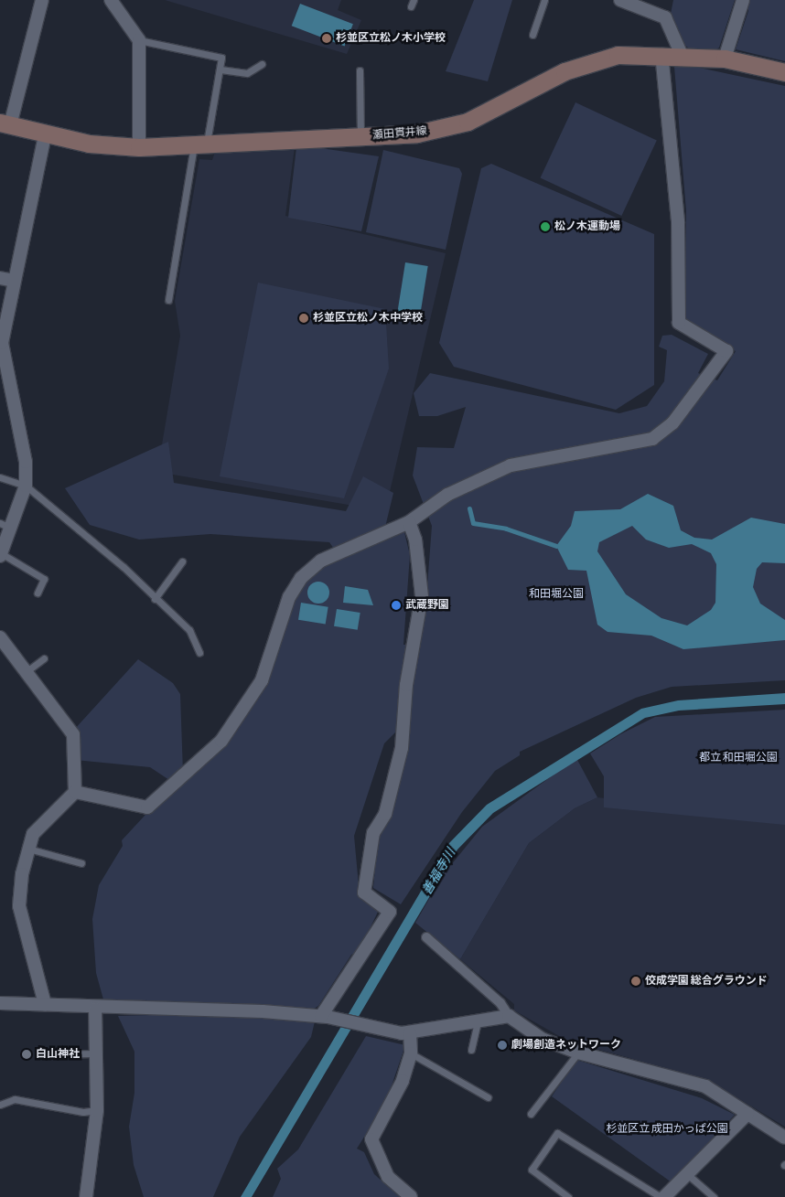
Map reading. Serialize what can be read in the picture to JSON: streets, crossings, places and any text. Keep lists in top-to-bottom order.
{
  "streets": {
    "main road": ["瀬田貫井線"]
  },
  "water": ["善福寺川"],
  "parks": ["和田堀公園", "都立 和田堀公園", "杉並区立 成田かっぱ公園"],
  "places": [
    "杉並区立松ノ木小学校",
    "松ノ木運動場",
    "杉並区立松ノ木中学校",
    "武蔵野園",
    "佼成学園 総合グラウンド",
    "劇場創造ネットワーク",
    "白山神社"
  ]
}
